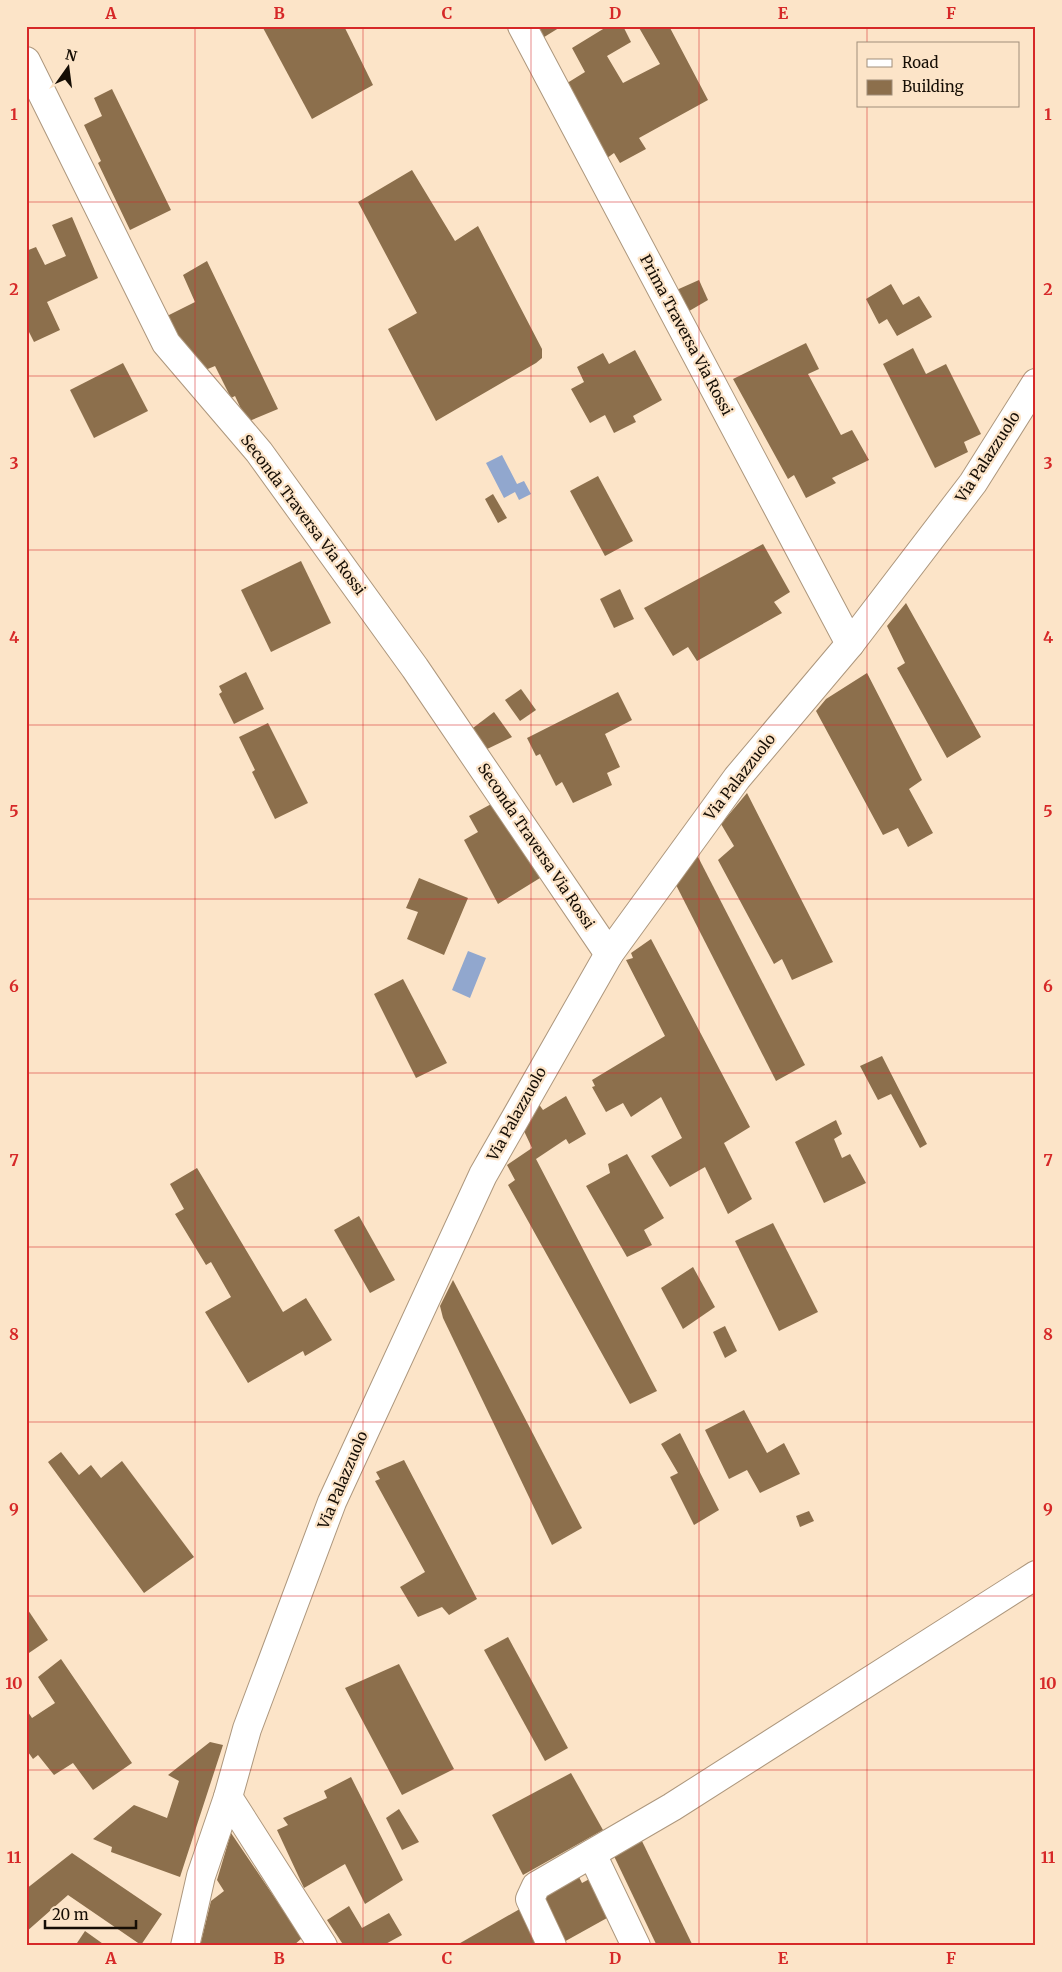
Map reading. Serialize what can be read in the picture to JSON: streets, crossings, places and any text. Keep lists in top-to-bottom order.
{
  "streets": {
    "street": ["Prima Traversa Via Rossi", "Via Palazzuolo", "Seconda Traversa Via Rossi"]
  },
  "crossings": [
    ["Prima Traversa Via Rossi", "Via Palazzuolo"],
    ["Via Palazzuolo", "Seconda Traversa Via Rossi"]
  ],
  "legend": ["Road", "Building"],
  "scale_bar": "20 m",
  "north": "top",
  "grid": {
    "columns": [
      "A",
      "B",
      "C",
      "D",
      "E",
      "F"
    ],
    "rows": [
      "1",
      "2",
      "3",
      "4",
      "5",
      "6",
      "7",
      "8",
      "9",
      "10",
      "11"
    ]
  }
}
